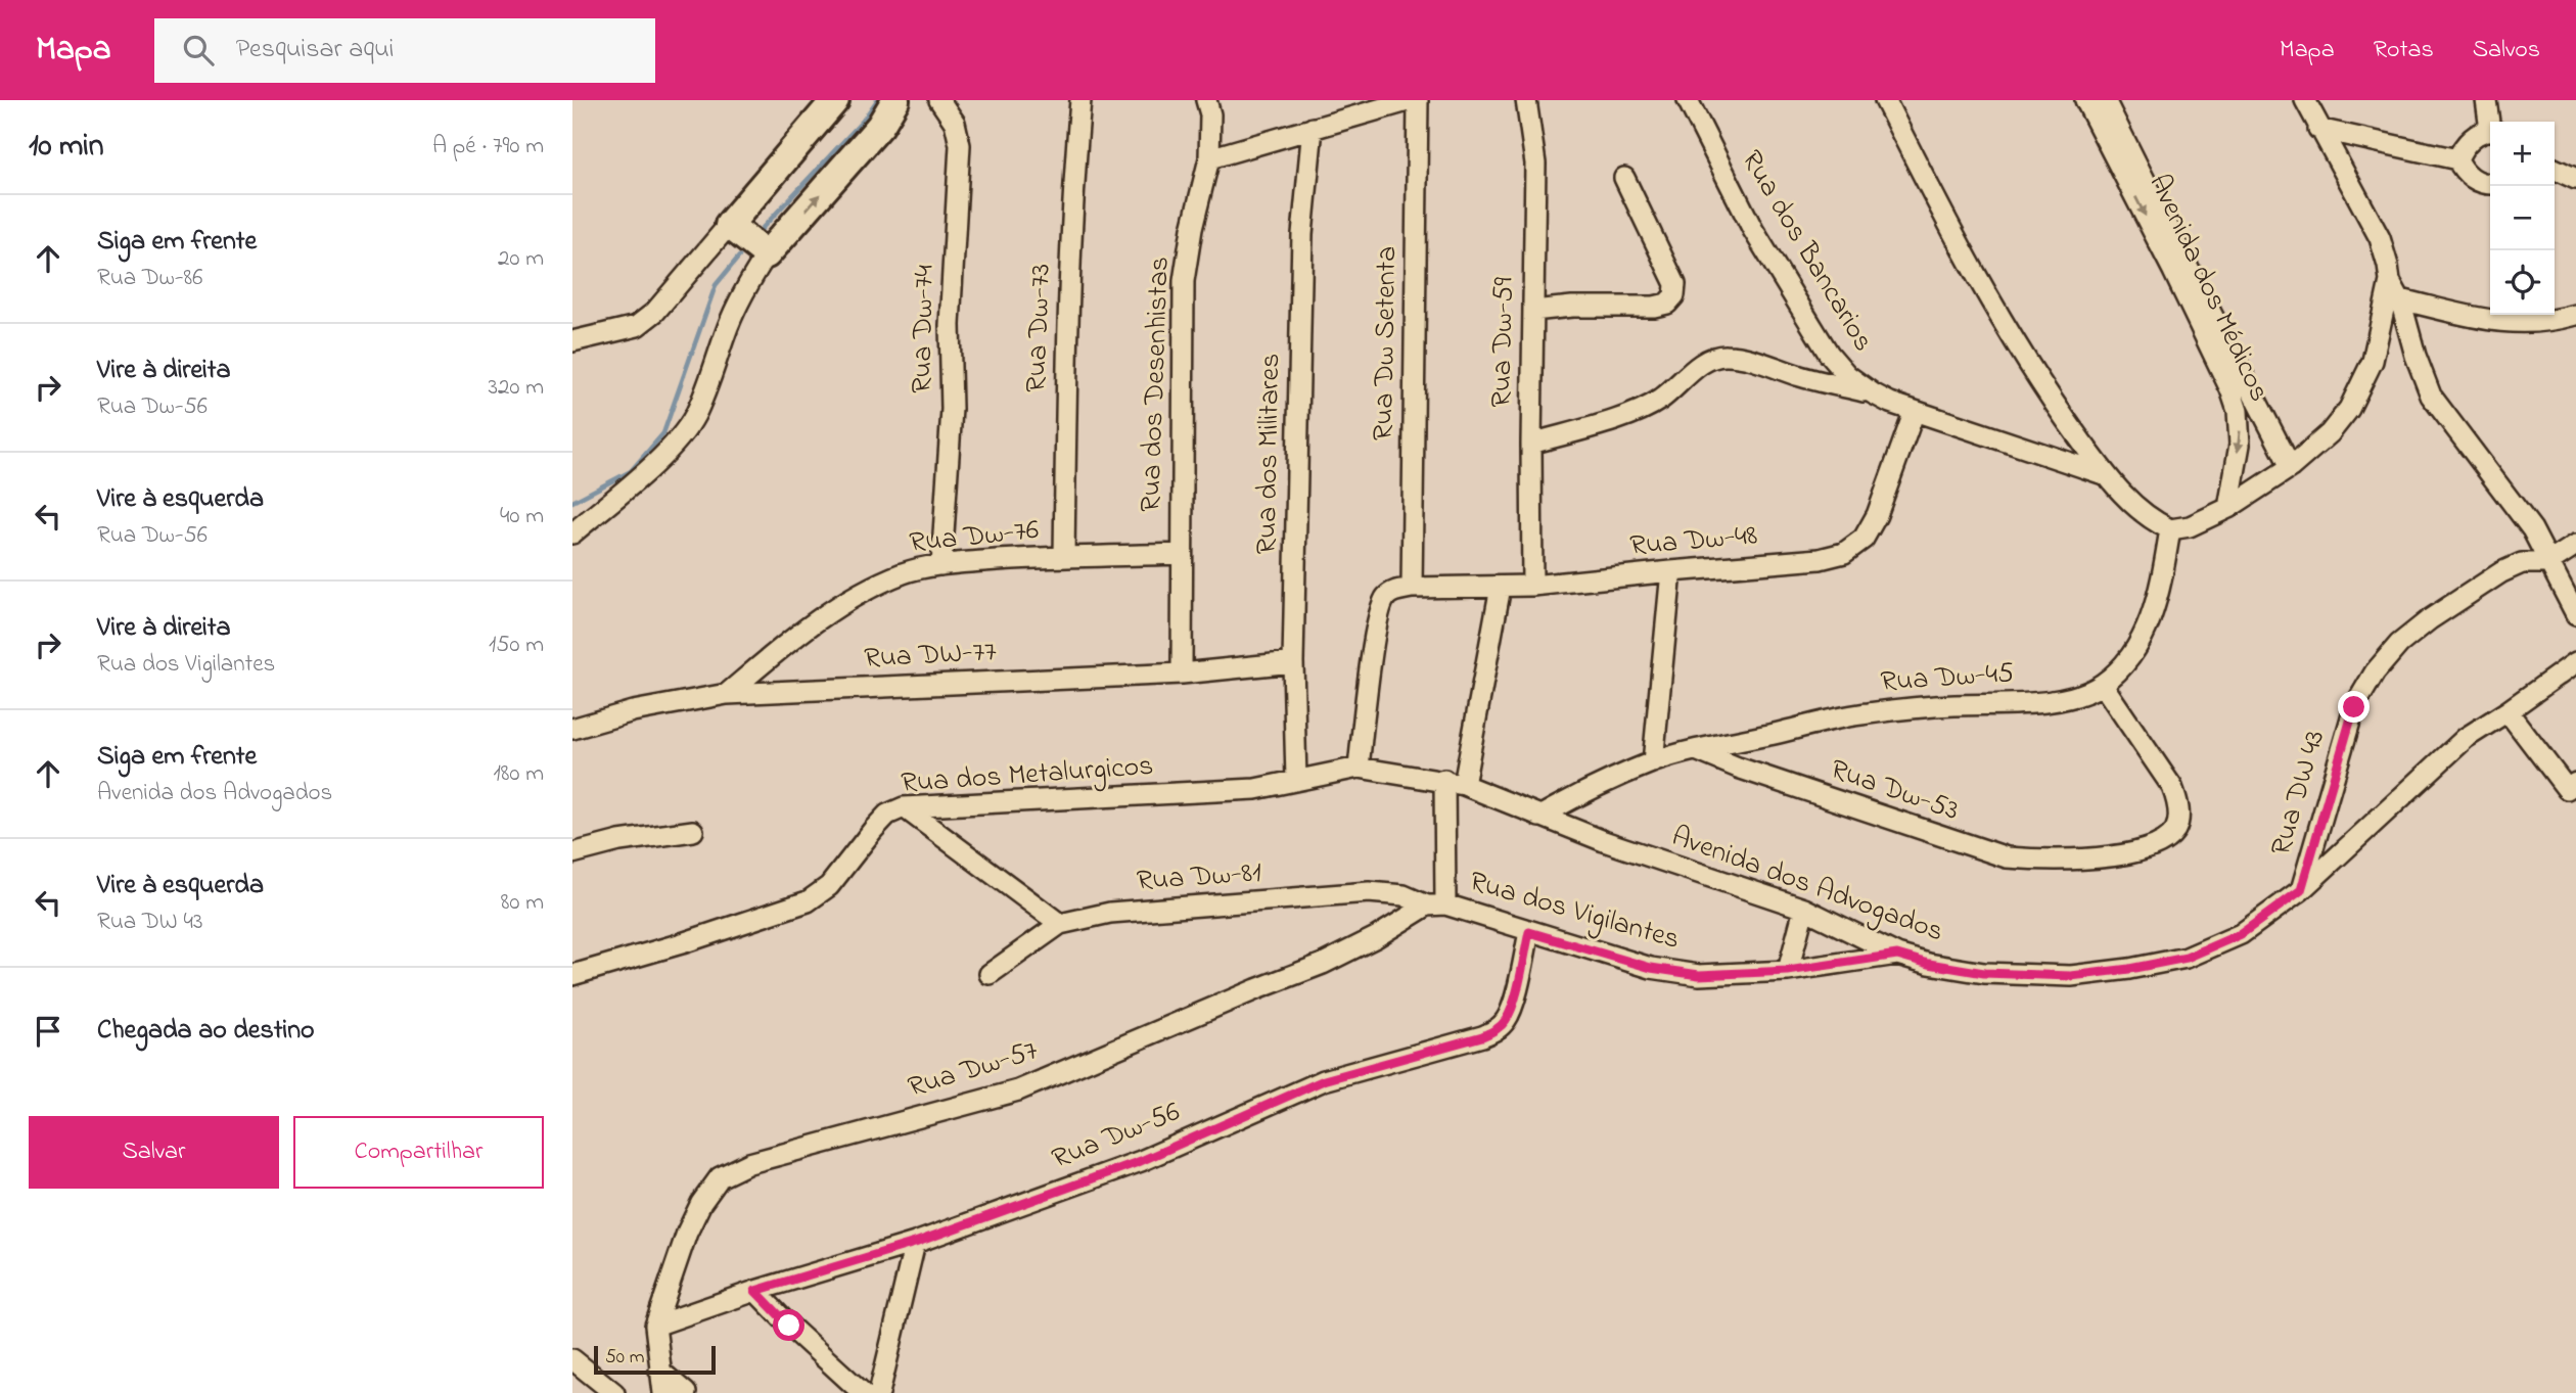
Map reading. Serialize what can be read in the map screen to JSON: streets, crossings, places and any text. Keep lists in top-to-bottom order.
{
  "streets": {
    "street": [
      "Rua dos Bancarios",
      "Avenida dos Médicos",
      "Rua Dw-73",
      "Rua Dw-74",
      "Rua Dw-59",
      "Rua Dw Setenta",
      "Rua dos Desenhistas",
      "Rua dos Militares",
      "Rua Dw-76",
      "Rua Dw-48",
      "Rua DW-77",
      "Rua Dw-45",
      "Rua dos Metalurgicos",
      "Rua Dw-53",
      "Rua DW 43",
      "Rua Dw-81",
      "Avenida dos Advogados",
      "Rua dos Vigilantes",
      "Rua Dw-57",
      "Rua Dw-56"
    ]
  },
  "crossings": [
    ["Rua dos Bancarios", "Rua Dw-48"],
    ["Rua Dw-73", "Rua Dw-76"],
    ["Rua Dw-74", "Rua Dw-76"],
    ["Rua Dw-59", "Rua Dw-48"],
    ["Rua Dw Setenta", "Rua Dw-48"],
    ["Rua dos Desenhistas", "Rua Dw-76"],
    ["Rua dos Desenhistas", "Rua DW-77"],
    ["Rua dos Militares", "Rua DW-77"],
    ["Rua dos Militares", "Rua dos Metalurgicos"],
    ["Rua Dw-76", "Rua DW-77"],
    ["Rua Dw-48", "Rua dos Metalurgicos"],
    ["Rua Dw-48", "Avenida dos Advogados"],
    ["Rua Dw-45", "Rua Dw-53"],
    ["Rua Dw-45", "Avenida dos Advogados"],
    ["Rua dos Metalurgicos", "Avenida dos Advogados"],
    ["Rua DW 43", "Avenida dos Advogados"],
    ["Rua Dw-81", "Rua dos Vigilantes"],
    ["Rua Dw-81", "Rua Dw-57"],
    ["Avenida dos Advogados", "Rua dos Vigilantes"],
    ["Rua dos Vigilantes", "Rua Dw-57"],
    ["Rua dos Vigilantes", "Rua Dw-56"],
    ["Rua Dw-57", "Rua Dw-56"]
  ],
  "scale_bar": "50 m",
  "page": {
    "header": "Mapa",
    "search": "Pesquisar aqui",
    "nav": ["Mapa", "Rotas", "Salvos"],
    "heading": ["10 min", "A pé · 790 m"],
    "map_buttons": ["+", "−"],
    "list": [
      ["Siga em frente", "Rua Dw-86", "20 m"],
      ["Vire à direita", "Rua Dw-56", "320 m"],
      ["Vire à esquerda", "Rua Dw-56", "40 m"],
      ["Vire à direita", "Rua dos Vigilantes", "150 m"],
      ["Siga em frente", "Avenida dos Advogados", "180 m"],
      ["Vire à esquerda", "Rua DW 43", "80 m"],
      "Chegada ao destino"
    ],
    "buttons": ["Salvar", "Compartilhar"],
    "scale": "50 m"
  }
}
